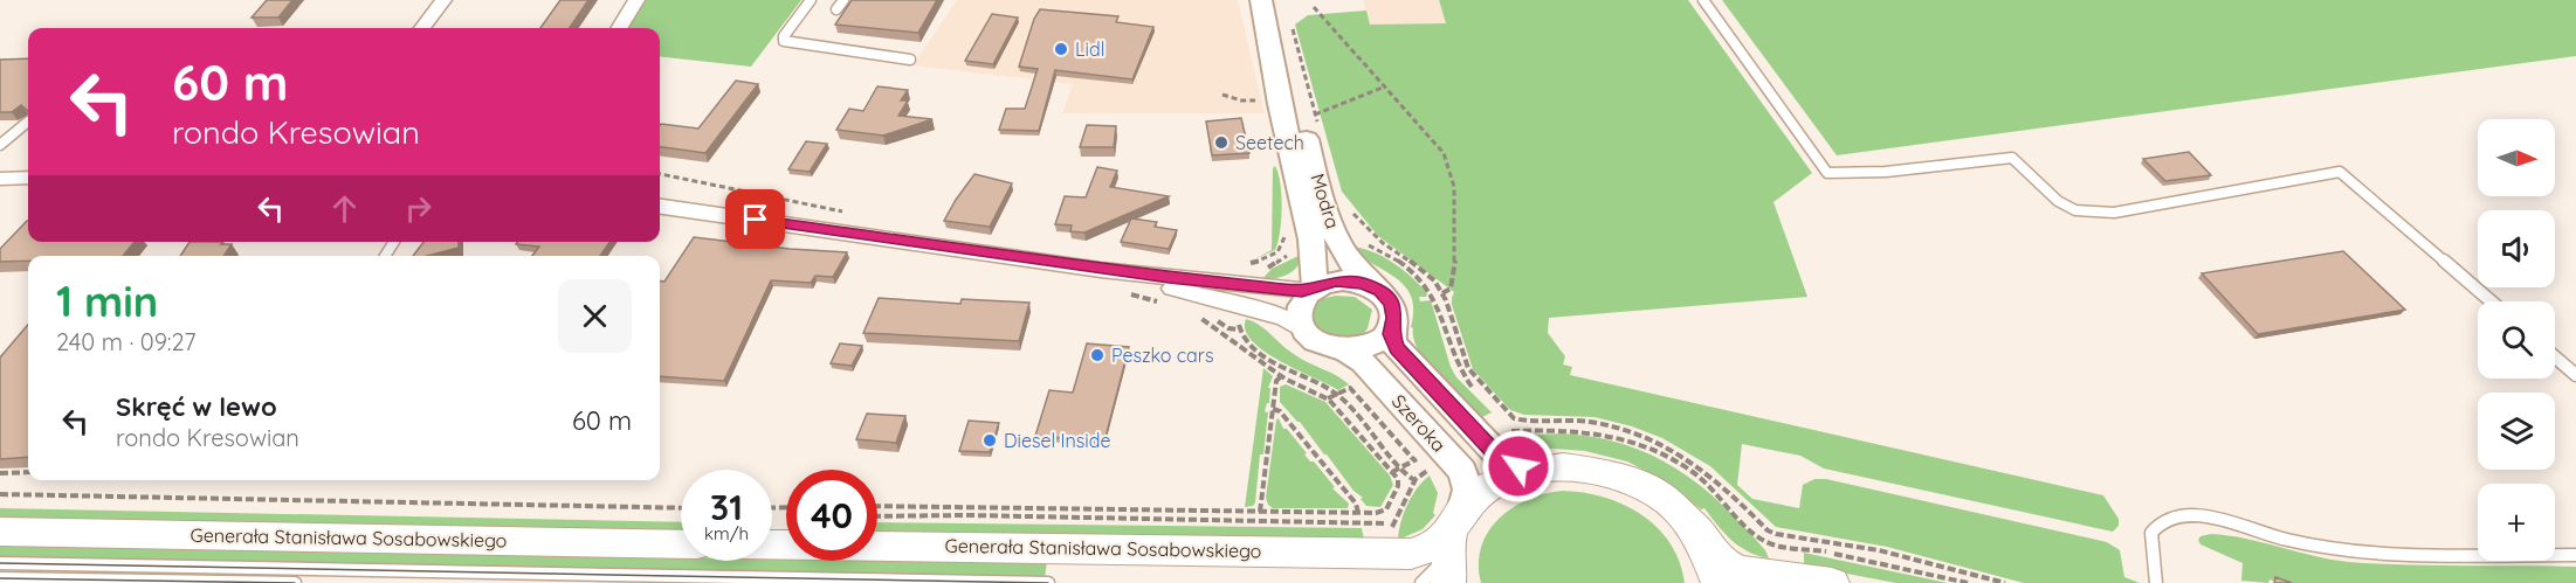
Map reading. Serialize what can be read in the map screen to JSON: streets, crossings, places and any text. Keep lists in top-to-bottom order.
{
  "streets": {
    "main road": ["Generała Stanisława Sosabowskiego"],
    "street": ["Modra", "Szeroka"]
  },
  "crossings": [
    ["Modra", "Szeroka"],
    ["Szeroka", "Generała Stanisława Sosabowskiego"]
  ],
  "places": [
    "Lidl",
    "Seetech",
    "Peszko cars",
    "Diesel Inside"
  ],
  "north": "right",
  "page": {
    "turn": ["60 m", "rondo Kresowian"],
    "map_buttons": "+",
    "heading": ["1 min", "240 m · 09:27"],
    "list": [
      {
        "name": "Skręć w lewo",
        "note": "rondo Kresowian",
        "value": "60 m"
      }
    ],
    "speed": "31 km/h",
    "limit": "40"
  }
}
